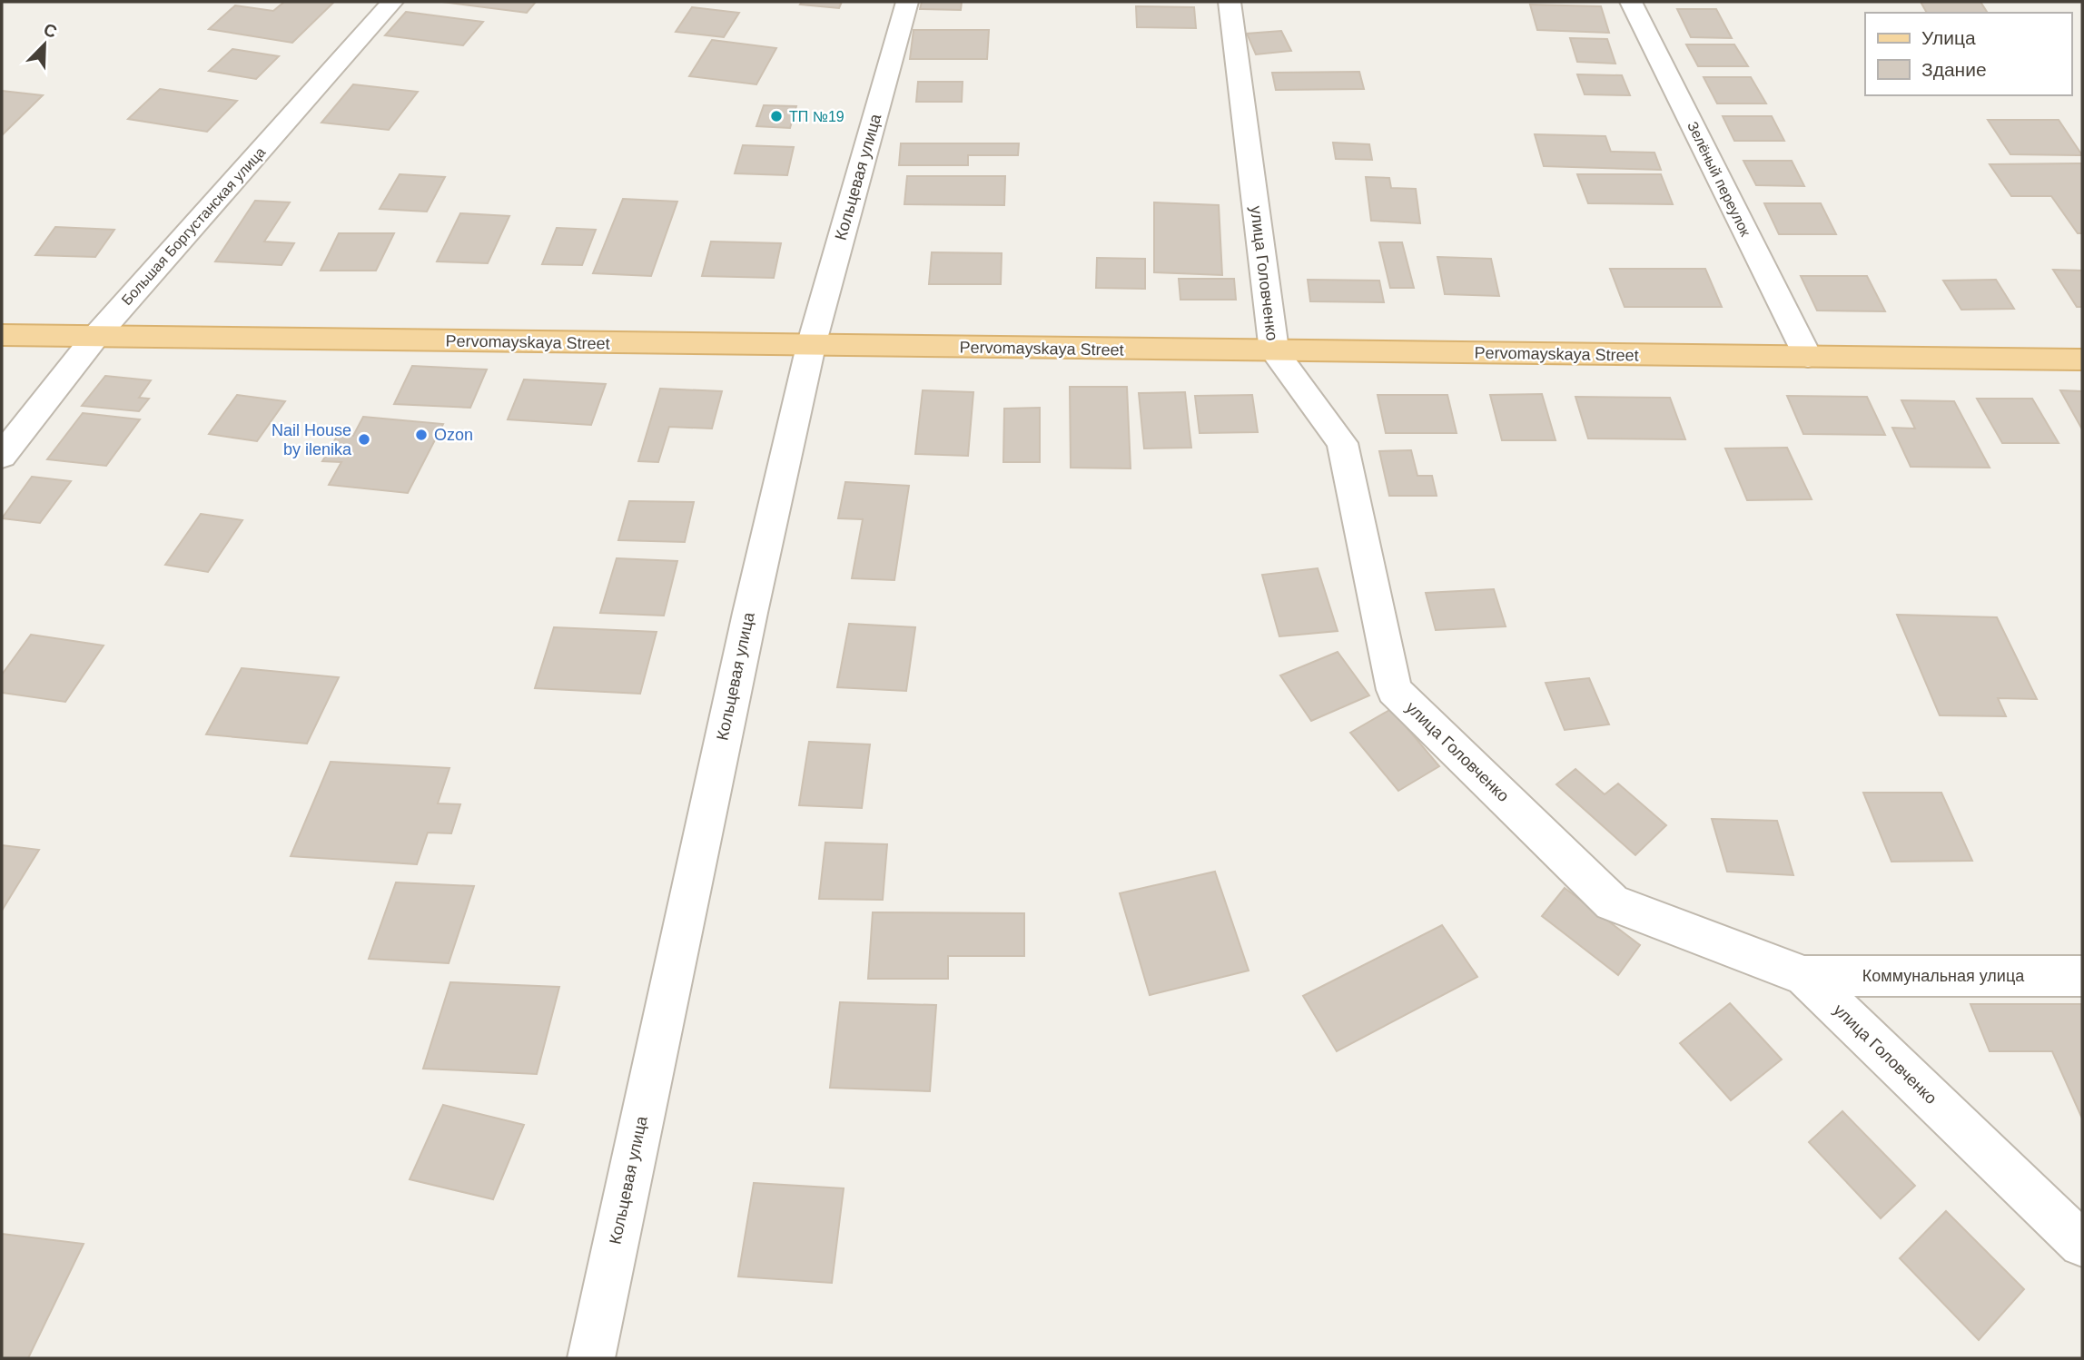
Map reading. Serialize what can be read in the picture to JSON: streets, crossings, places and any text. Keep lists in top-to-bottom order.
{
  "streets": {
    "main road": ["Pervomayskaya Street"],
    "street": [
      "Кольцевая улица",
      "Зелёный переулок",
      "Большая Боргустанская улица",
      "улица Головченко",
      "Коммунальная улица"
    ]
  },
  "crossings": [
    ["Кольцевая улица", "Pervomayskaya Street"],
    ["Зелёный переулок", "Pervomayskaya Street"],
    ["Большая Боргустанская улица", "Pervomayskaya Street"],
    ["улица Головченко", "Pervomayskaya Street"],
    ["улица Головченко", "Коммунальная улица"]
  ],
  "places": ["ТП №19", "Ozon", "Nail House by ilenika"],
  "legend": ["Улица", "Здание"],
  "north": "top right"
}
